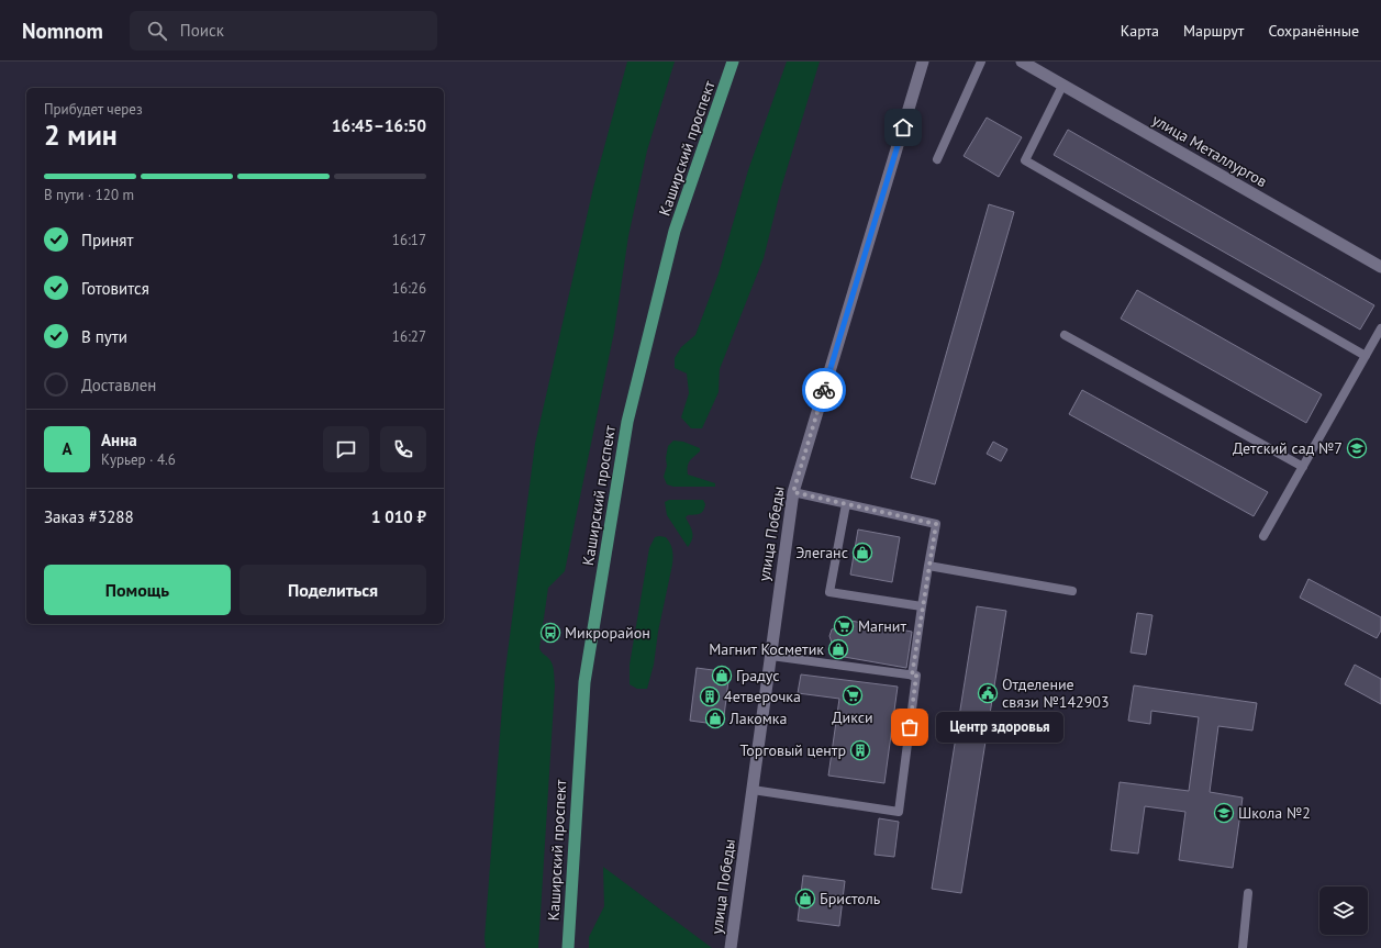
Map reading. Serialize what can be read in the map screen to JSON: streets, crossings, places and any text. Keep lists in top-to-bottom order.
{
  "streets": {
    "main road": ["Каширский проспект"],
    "street": ["улица Металлургов", "улица Победы"]
  },
  "places": {
    "school or university": ["Детский сад №7", "Школа №2"],
    "shop": [
      "Элеганс",
      "Магнит Косметик",
      "Градус",
      "Лакомка",
      "Бристоль"
    ],
    "supermarket": ["Магнит", "Дикси"],
    "bus stop": ["Микрорайон"],
    "public building": ["Отделение связи №142903"],
    "building": ["4етверочка", "Торговый центр"],
    "other": ["Центр здоровья"]
  },
  "page": {
    "header": "Nomnom",
    "search": "Поиск",
    "nav": ["Карта", "Маршрут", "Сохранённые"],
    "heading": ["2 мин", "Прибудет через", "16:45–16:50"],
    "panel": [
      "Анна",
      "Курьер · 4.6",
      "Заказ #3288",
      "1 010 ₽"
    ],
    "bar": "В пути · 120 m",
    "list": [
      ["Принят", "16:17"],
      ["Готовится", "16:26"],
      ["В пути", "16:27"],
      "Доставлен"
    ],
    "round": "А",
    "buttons": ["Помощь", "Поделиться"],
    "bubble": "Центр здоровья"
  }
}
